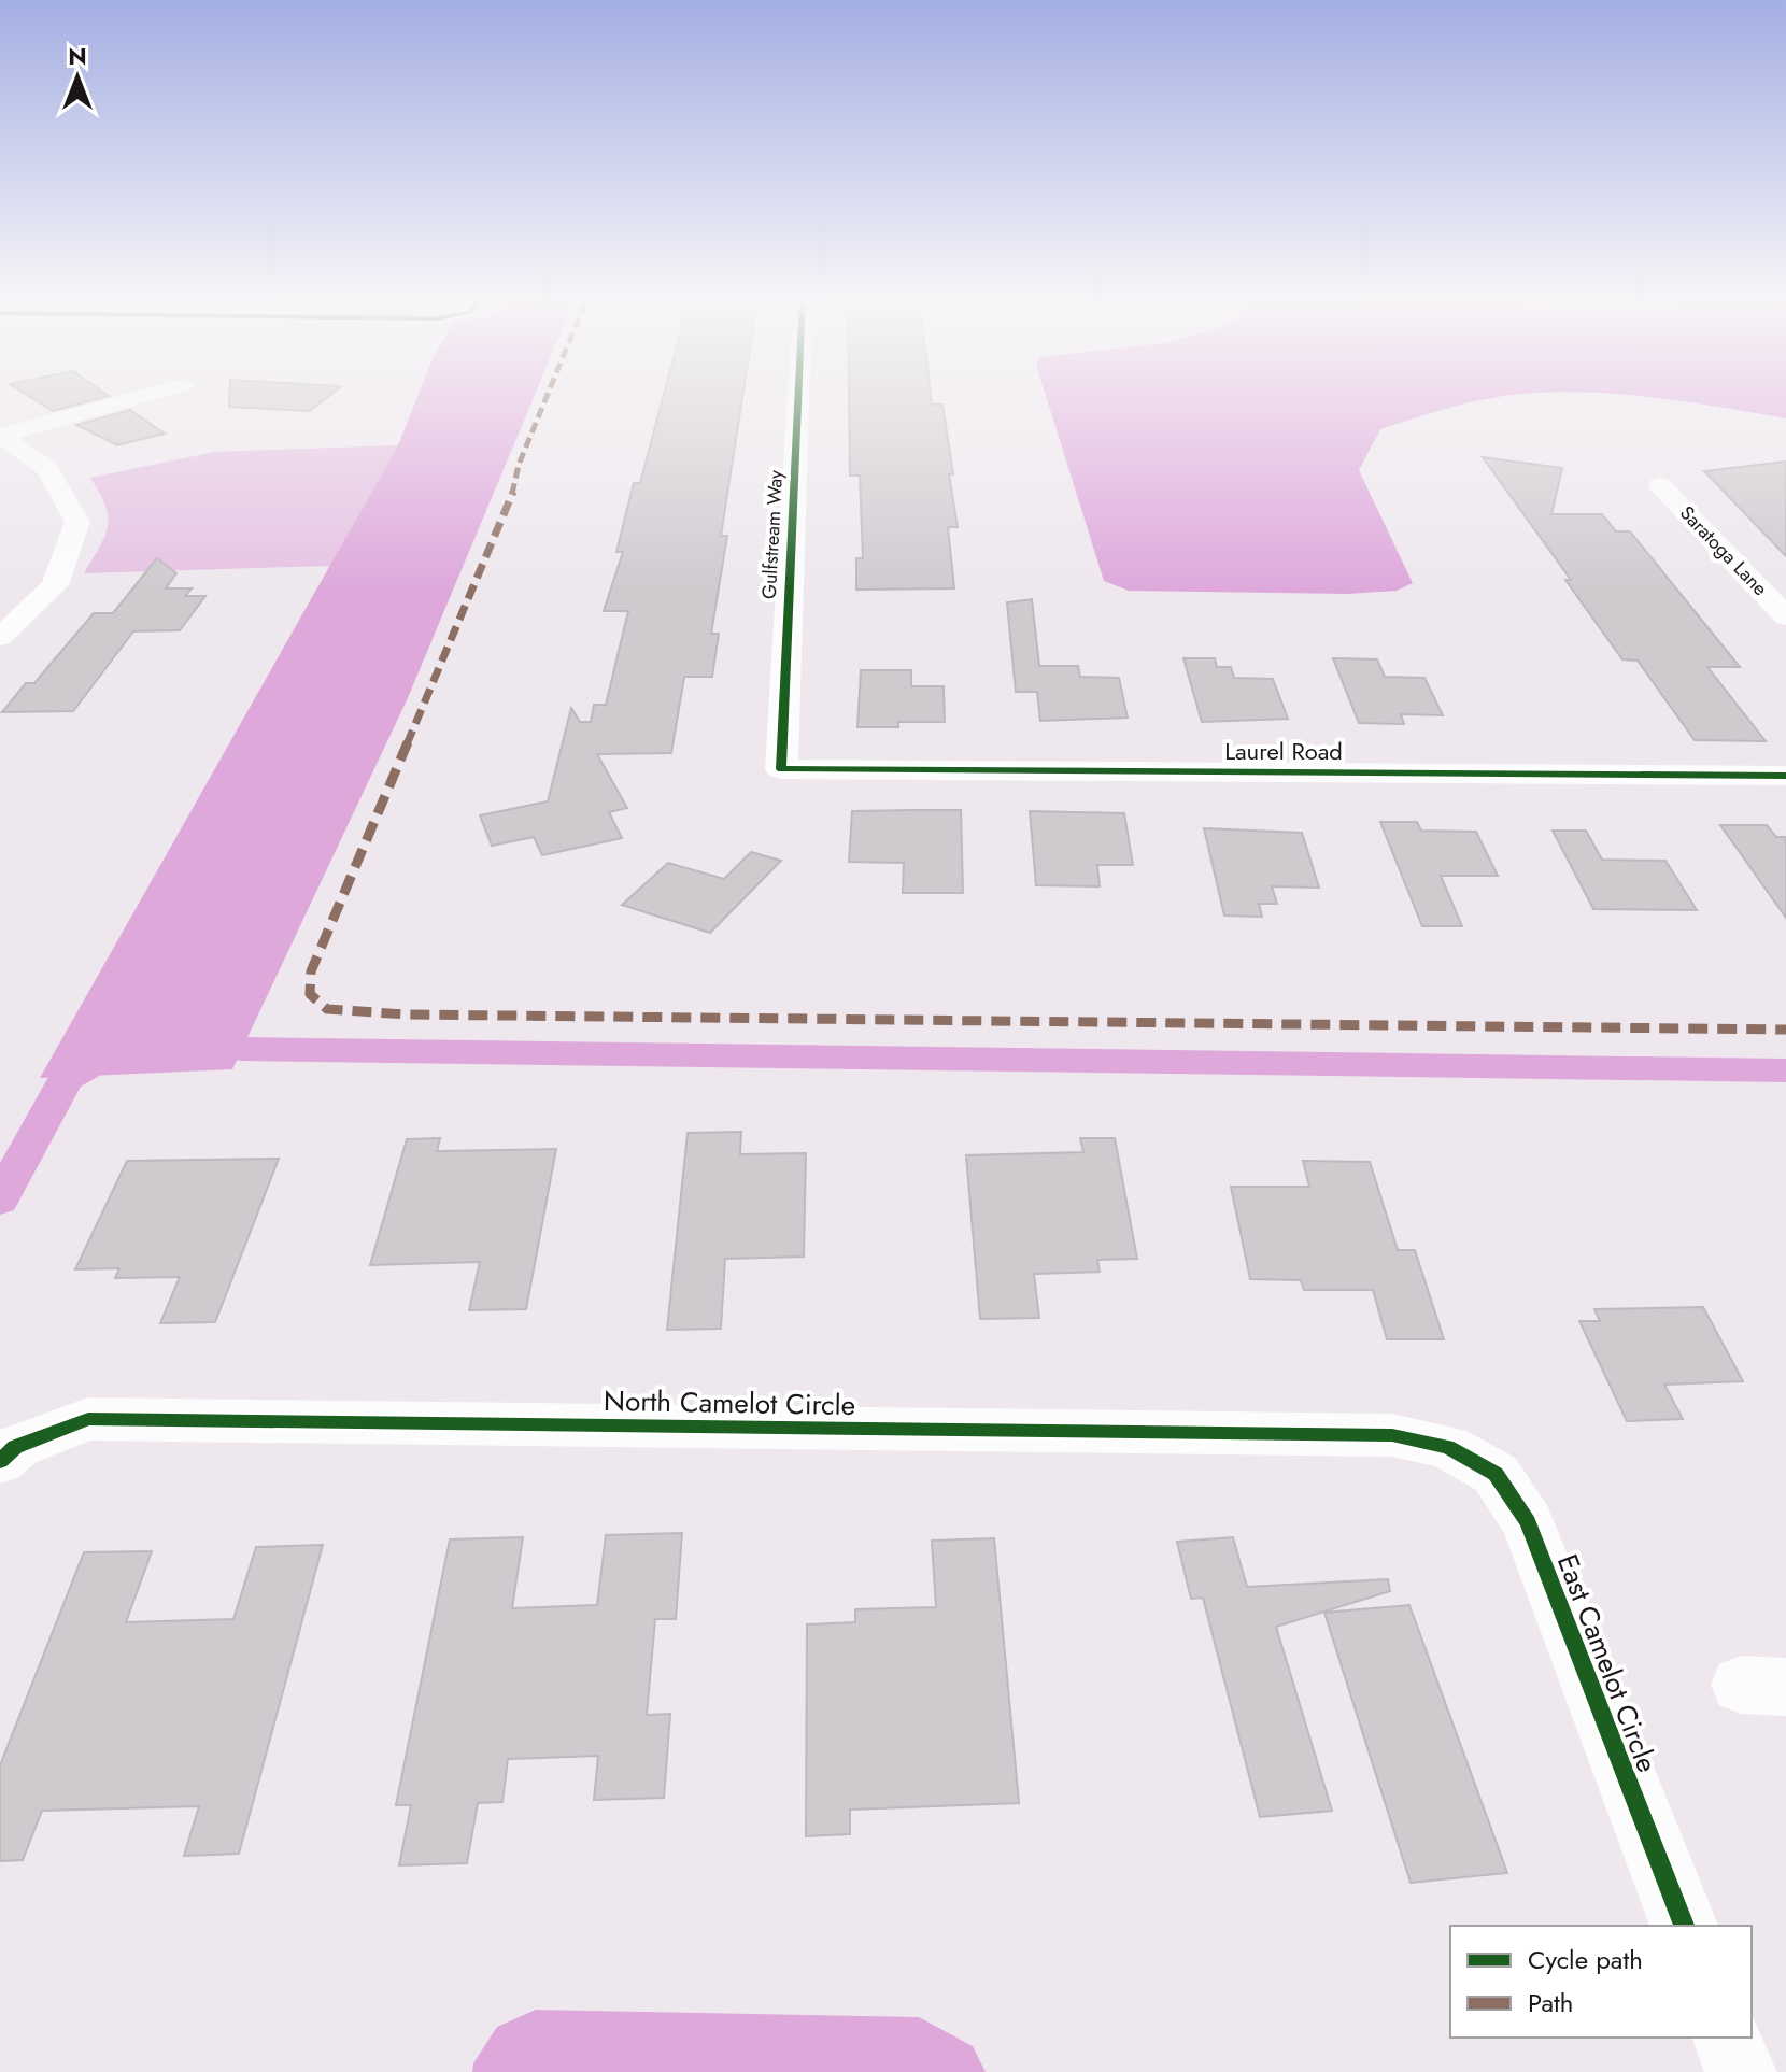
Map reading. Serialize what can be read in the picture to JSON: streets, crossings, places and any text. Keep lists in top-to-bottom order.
{
  "streets": {
    "street": [
      "Gulfstream Way",
      "Saratoga Lane",
      "Laurel Road",
      "North Camelot Circle",
      "East Camelot Circle"
    ]
  },
  "crossings": [
    ["Gulfstream Way", "Laurel Road"],
    ["North Camelot Circle", "East Camelot Circle"]
  ],
  "legend": ["Cycle path", "Path"],
  "north": "top"
}
